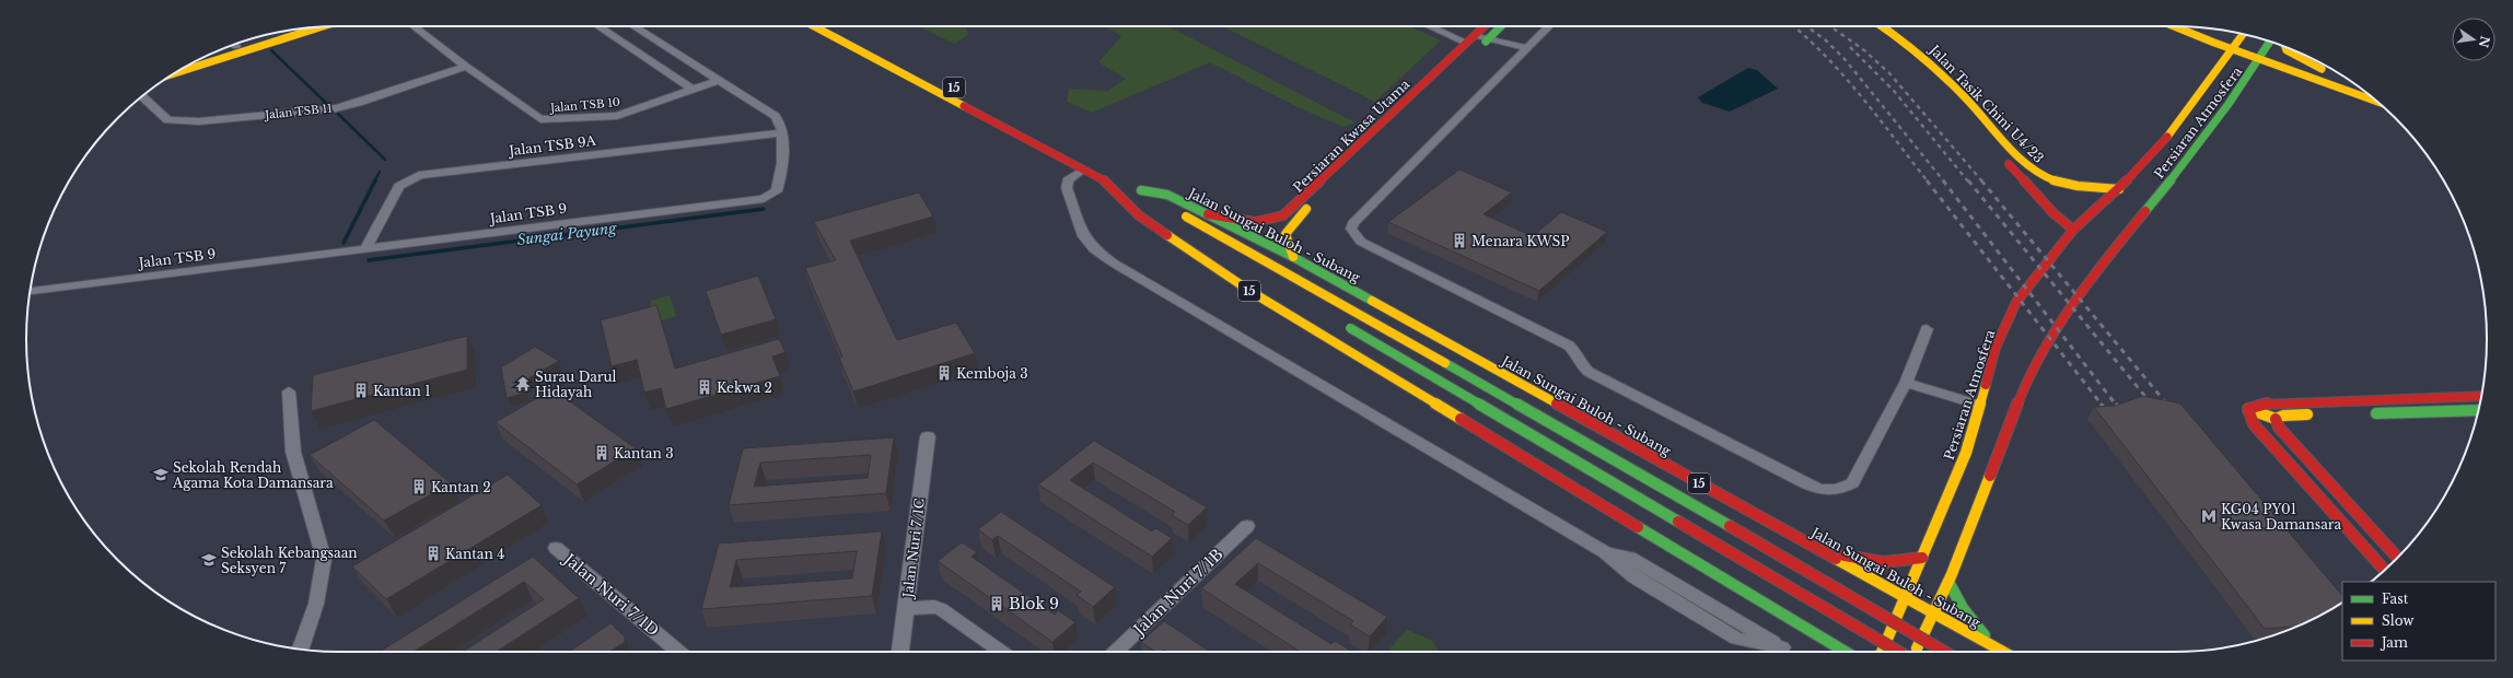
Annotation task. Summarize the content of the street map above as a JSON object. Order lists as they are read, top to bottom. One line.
{"streets":{"main road":["15","Jalan Tasik Chini U4/23","Persiaran Atmosfera","Persiaran Kwasa Utama","Jalan Sungai Buloh - Subang"],"street":["Jalan TSB 10","Jalan TSB 11","Jalan TSB 9A","Jalan TSB 9","Jalan Nuri 7/1C","Jalan Nuri 7/1B","Jalan Nuri 7/1D"]},"crossings":[["Jalan Tasik Chini U4/23","Persiaran Atmosfera"],["Jalan TSB 10","Jalan TSB 11"],["Persiaran Atmosfera","Jalan Sungai Buloh - Subang"],["Persiaran Kwasa Utama","Jalan Sungai Buloh - Subang"],["Jalan TSB 9A","Jalan TSB 9"]],"water":["Sungai Payung"],"places":{"building":["Menara KWSP","Kemboja 3","Kekwa 2","Kantan 1","Kantan 3","Kantan 2","Kantan 4","Blok 9"],"temple":["Surau Darul Hidayah"],"school or university":["Sekolah Rendah Agama Kota Damansara","Sekolah Kebangsaan Seksyen 7"],"metro station":["KG04 PY01 Kwasa Damansara"]},"legend":["Fast","Slow","Jam"],"north":"right"}
